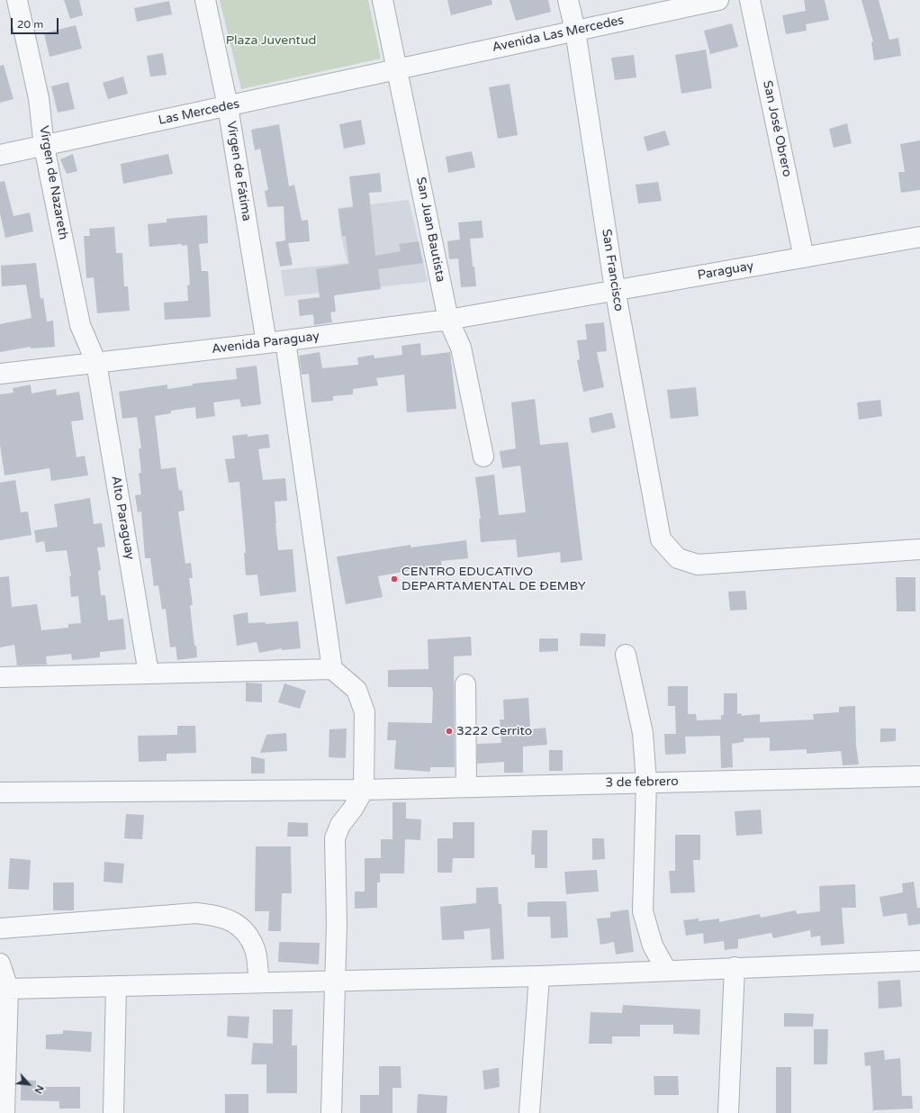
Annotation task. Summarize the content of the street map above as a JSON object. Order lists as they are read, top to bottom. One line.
{"streets":{"street":["Avenida Las Mercedes","Las Mercedes","San José Obrero","Virgen de Fátima","Virgen de Nazareth","San Juan Bautista","San Francisco","Paraguay","Avenida Paraguay","Alto Paraguay","3 de febrero"]},"crossings":[["Avenida Las Mercedes","Las Mercedes"],["Avenida Las Mercedes","San Juan Bautista"],["Avenida Las Mercedes","San Francisco"],["Las Mercedes","Virgen de Fátima"],["Las Mercedes","Virgen de Nazareth"],["Las Mercedes","San Juan Bautista"],["San José Obrero","Paraguay"],["Virgen de Fátima","Avenida Paraguay"],["Virgen de Nazareth","Avenida Paraguay"],["Virgen de Nazareth","Alto Paraguay"],["San Juan Bautista","Avenida Paraguay"],["San Francisco","Paraguay"],["Paraguay","Avenida Paraguay"],["Avenida Paraguay","Alto Paraguay"]],"parks":["Plaza Juventud"],"places":["CENTRO EDUCATIVO DEPARTAMENTAL DE ÐEMBY","3222 Cerrito"],"scale_bar":"20 m","north":"bottom right"}
